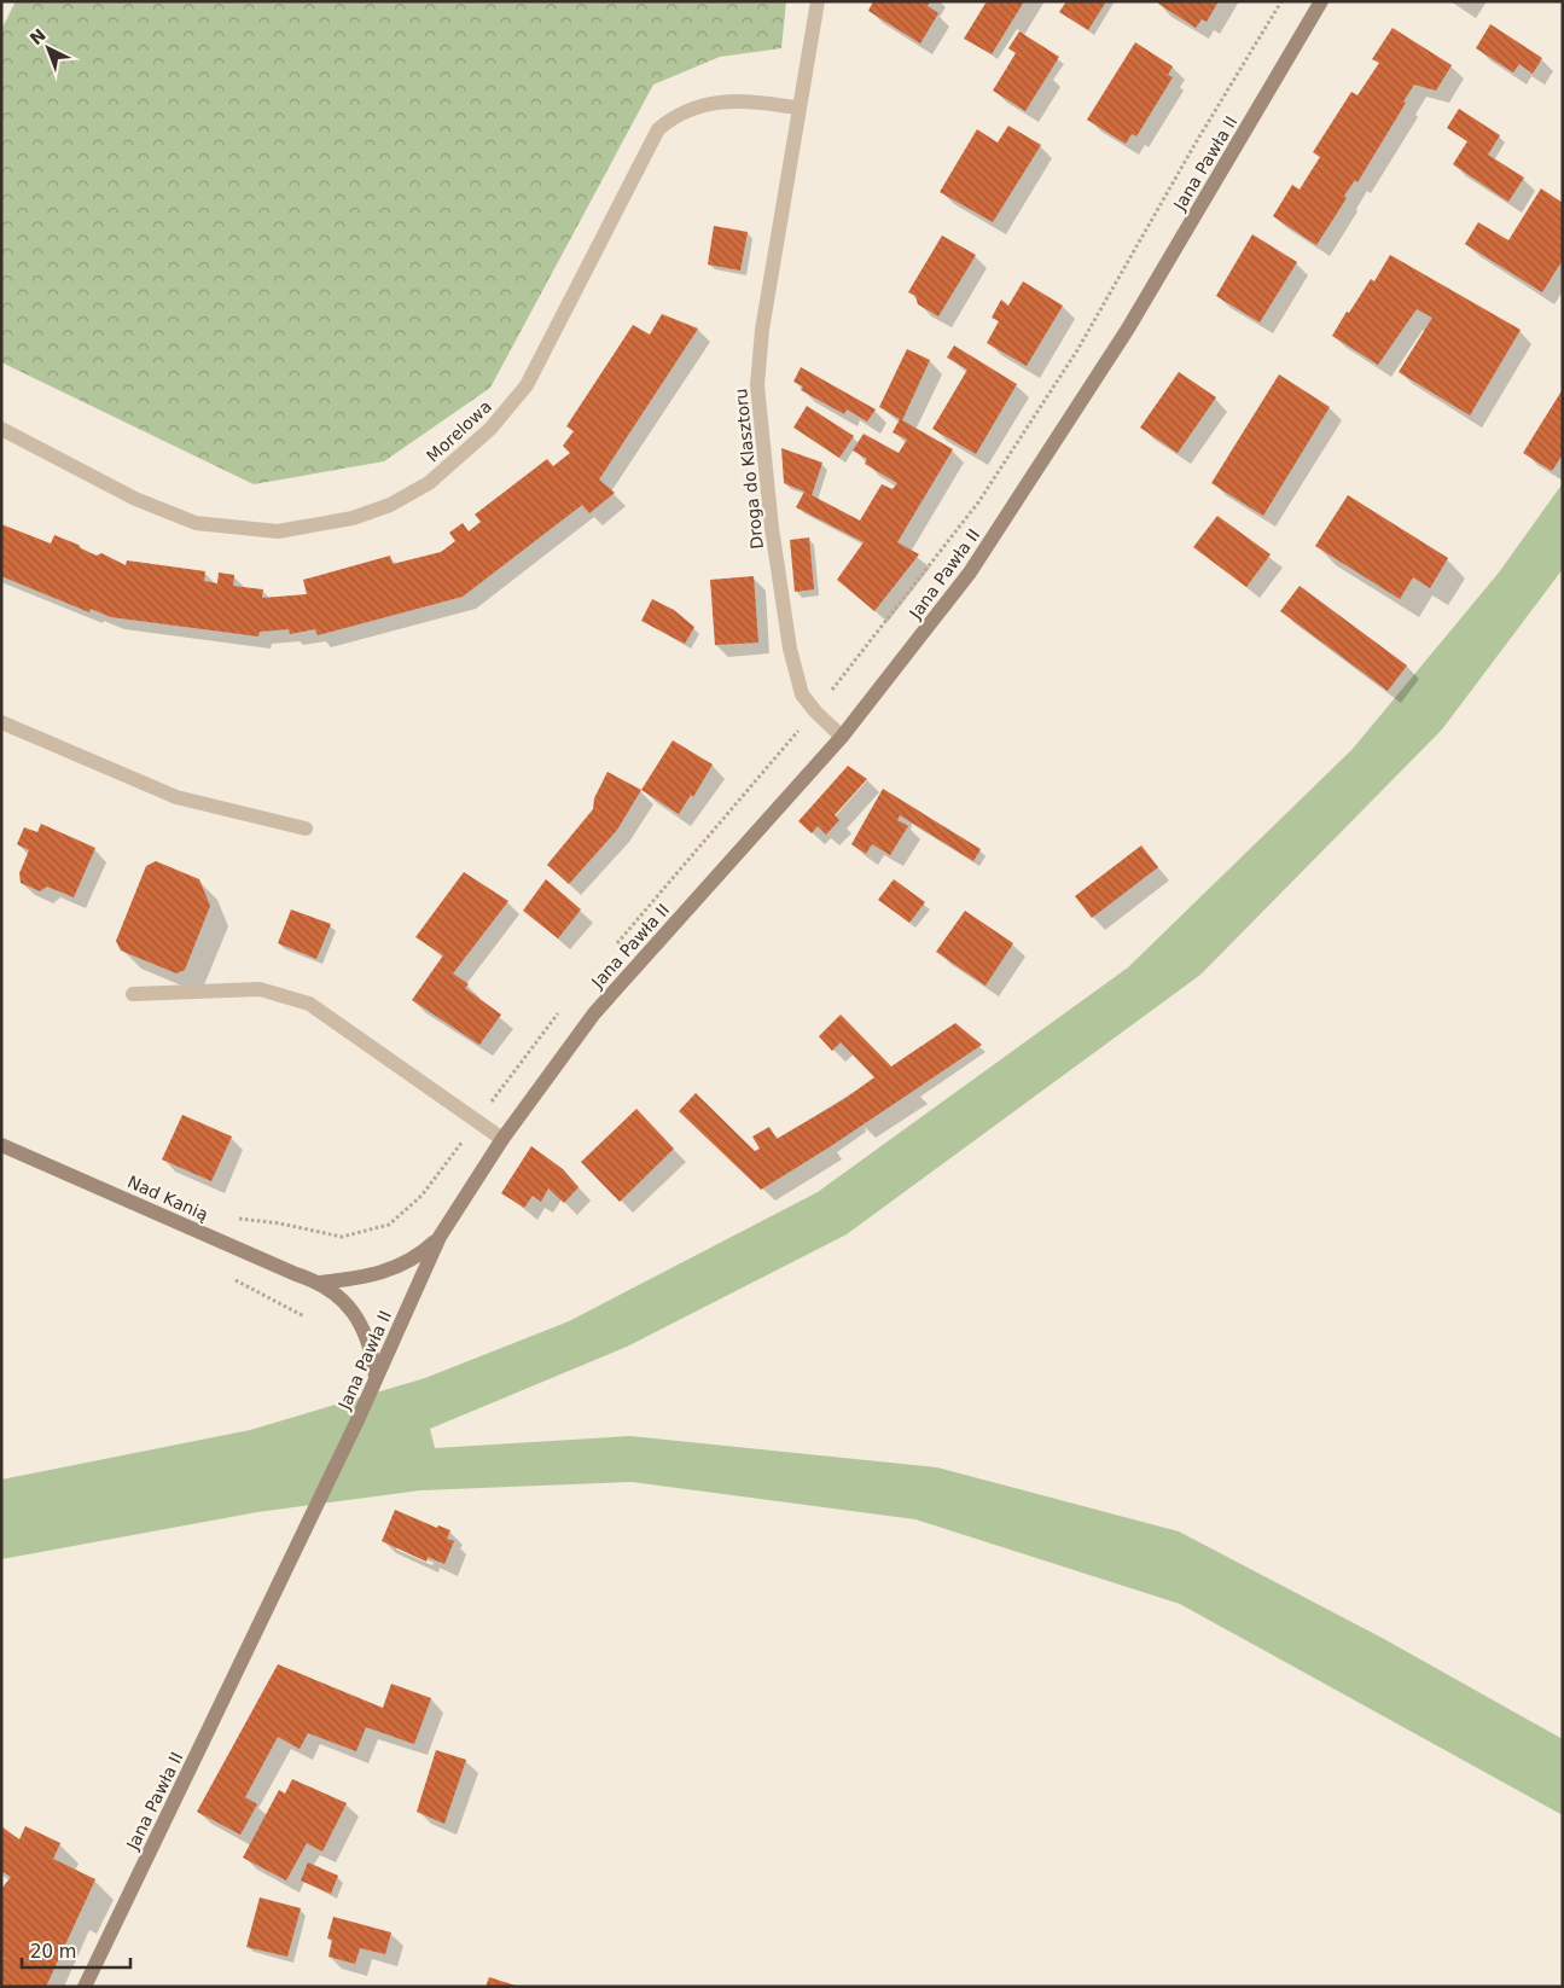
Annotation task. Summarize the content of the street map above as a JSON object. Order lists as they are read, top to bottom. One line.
{"streets":{"street":["Jana Pawła II","Morelowa","Droga do Klasztoru","Nad Kanią"]},"crossings":[["Jana Pawła II","Droga do Klasztoru"],["Jana Pawła II","Nad Kanią"],["Morelowa","Droga do Klasztoru"]],"scale_bar":"20 m","north":"top left"}
